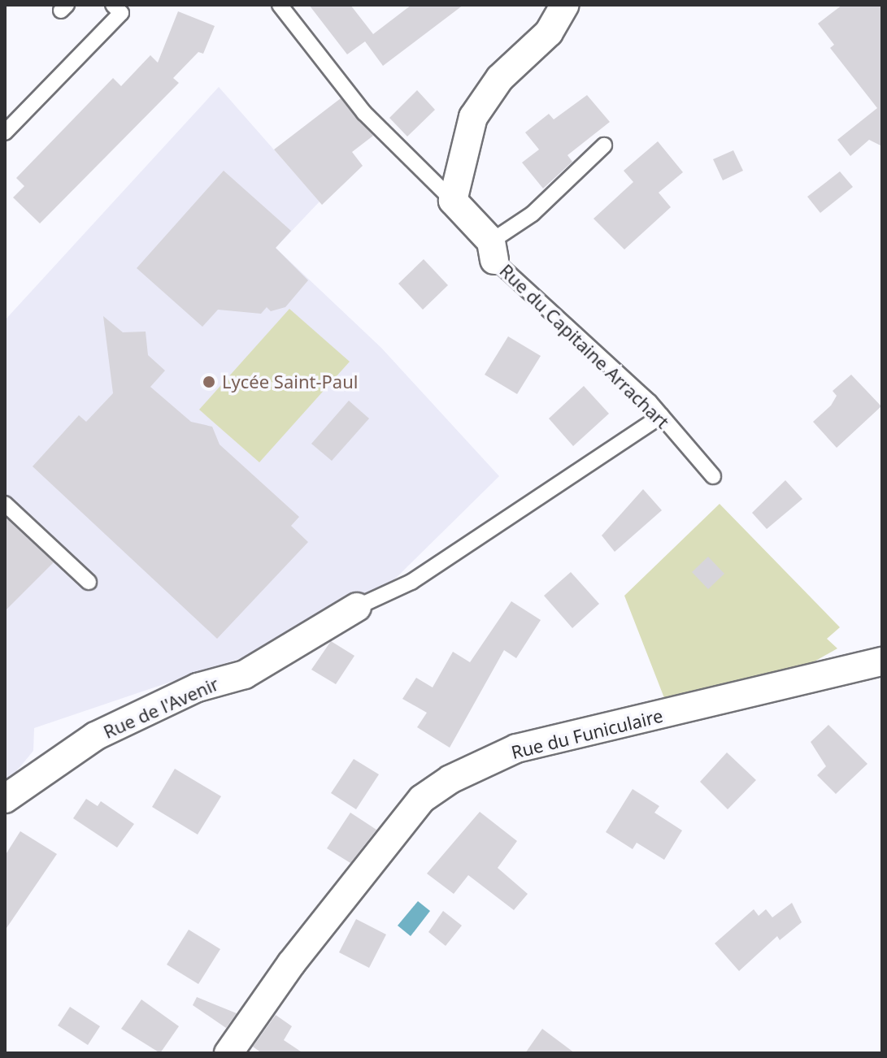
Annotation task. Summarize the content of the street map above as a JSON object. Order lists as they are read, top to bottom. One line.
{"streets":{"street":["Rue du Capitaine Arrachart","Rue de l'Avenir","Rue du Funiculaire"]},"places":["Lycée Saint-Paul"]}
